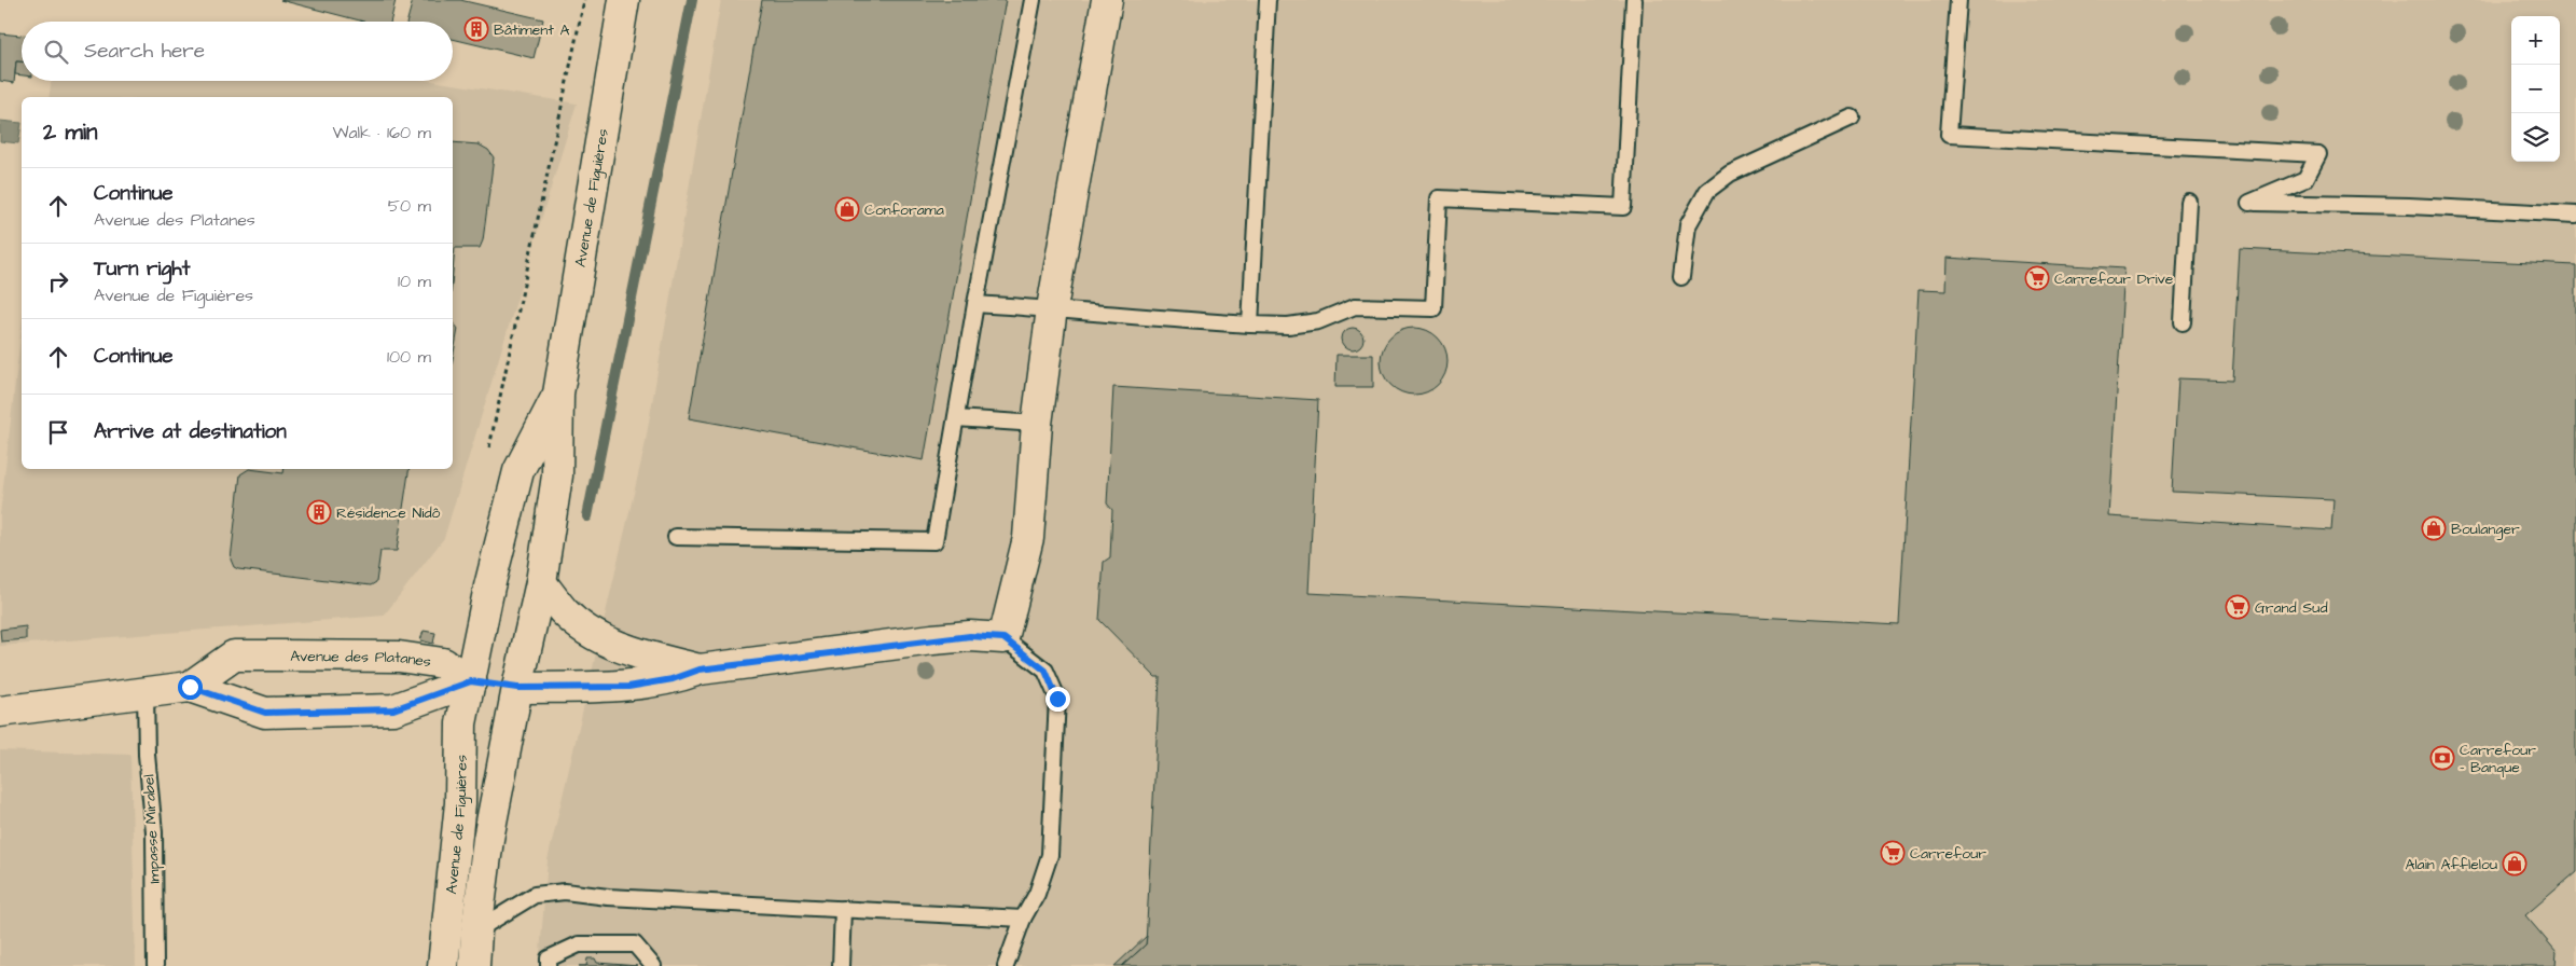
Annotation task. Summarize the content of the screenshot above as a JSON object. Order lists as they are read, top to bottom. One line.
{"streets":{"street":["Avenue de Figuières","Avenue des Platanes"],"lane":["Impasse Mirabel"]},"crossings":[["Avenue de Figuières","Avenue des Platanes"],["Avenue des Platanes","Impasse Mirabel"]],"places":{"building":["Bâtiment A","Résidence Nidô"],"shop":["Conforama","Boulanger","Alain Afflelou"],"supermarket":["Carrefour Drive","Grand Sud","Carrefour"],"bank":["Carrefour - Banque"]},"page":{"map_buttons":["+","−"],"search":"Search here","heading":["2 min","Walk · 160 m"],"list":[["Continue","Avenue des Platanes","50 m"],["Turn right","Avenue de Figuières","10 m"],["Continue","100 m"],"Arrive at destination"]}}
